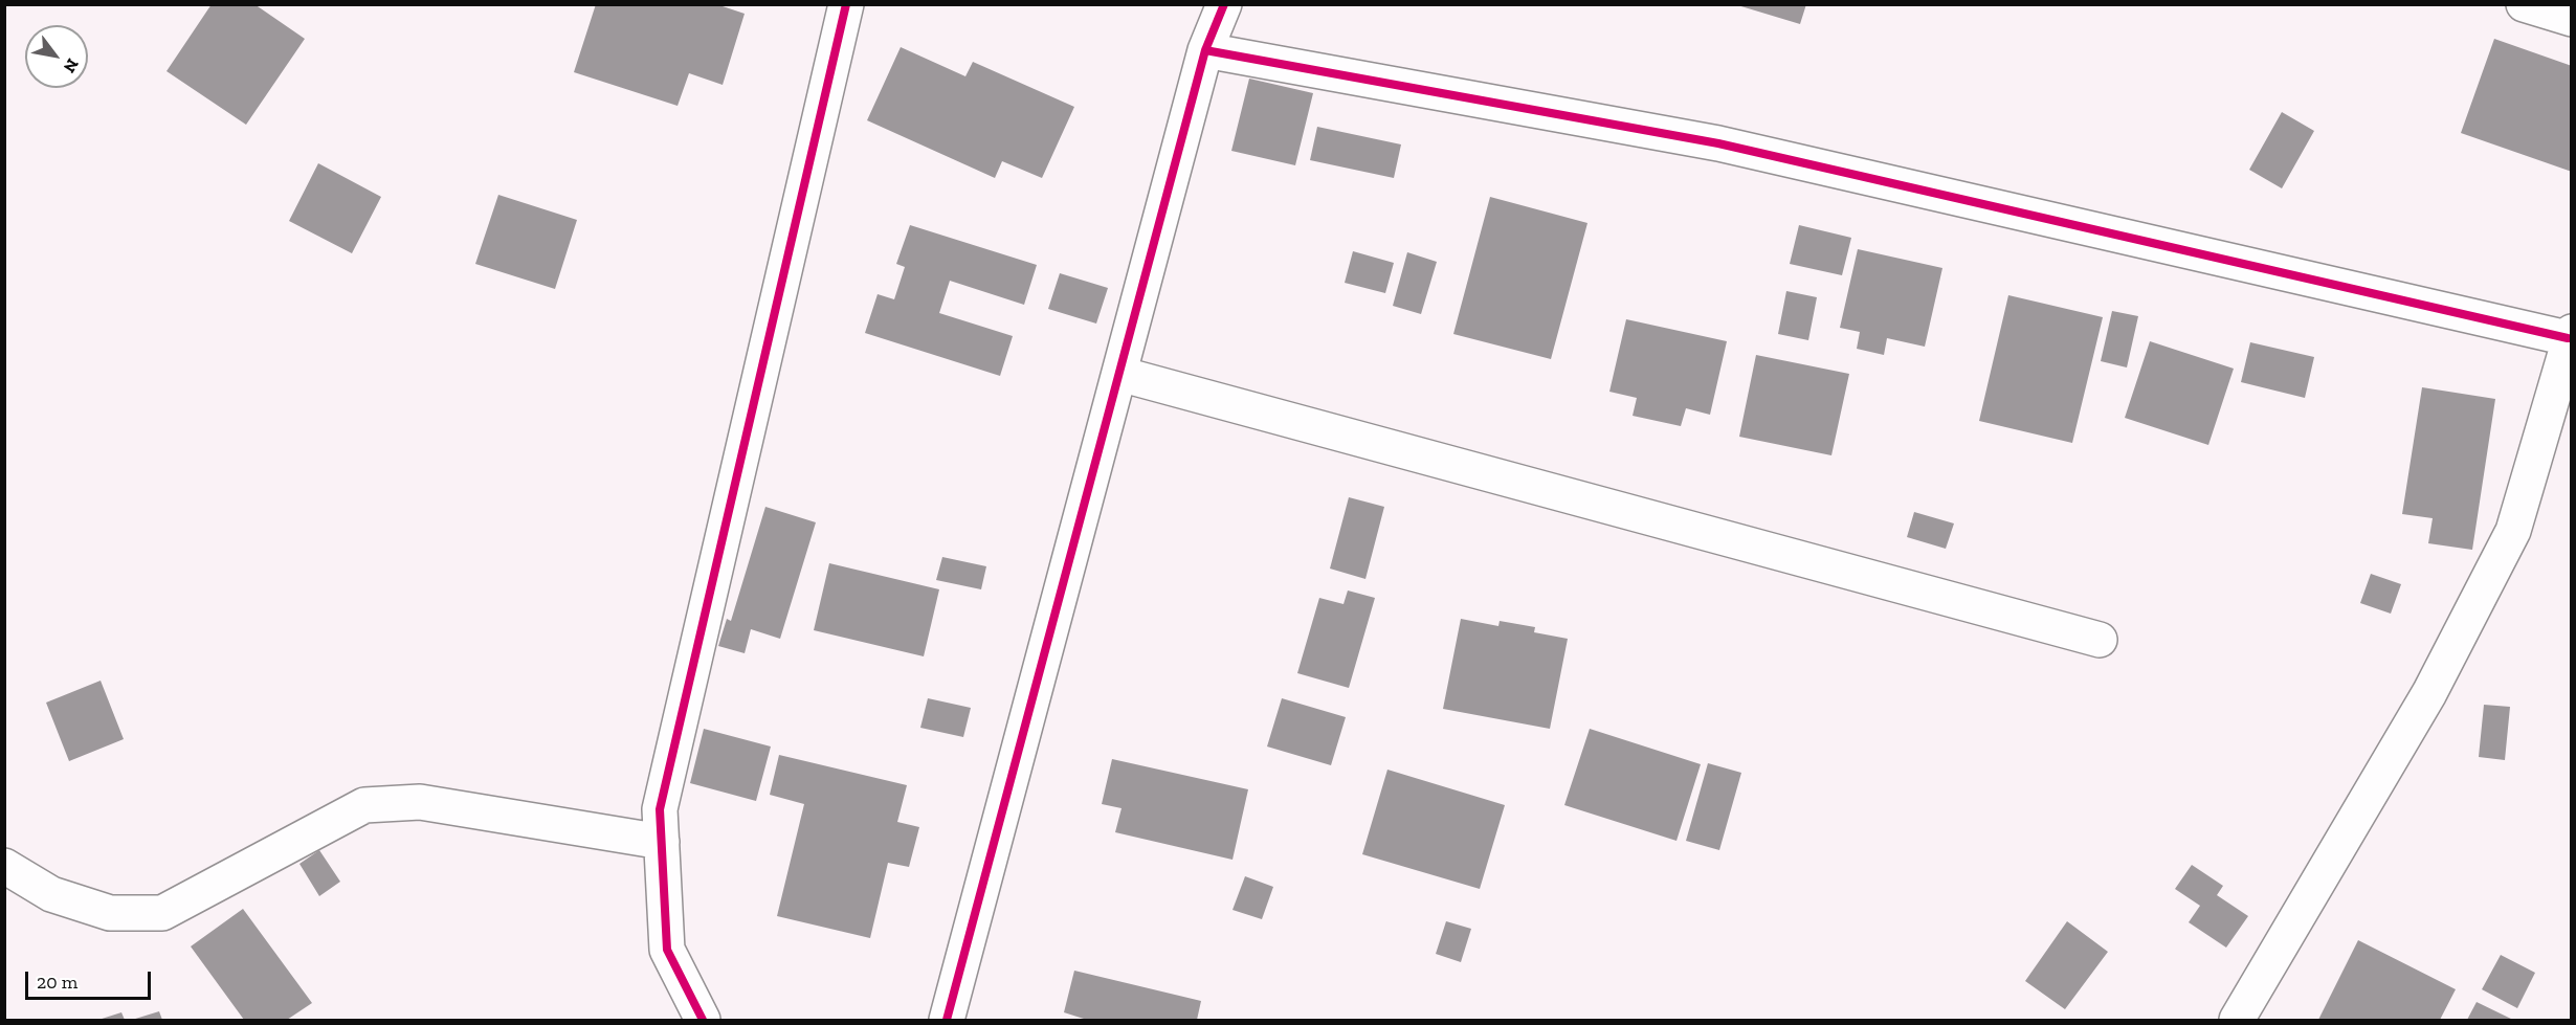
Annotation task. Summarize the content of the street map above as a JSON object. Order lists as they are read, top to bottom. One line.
{"scale_bar":"20 m","north":"bottom right"}
